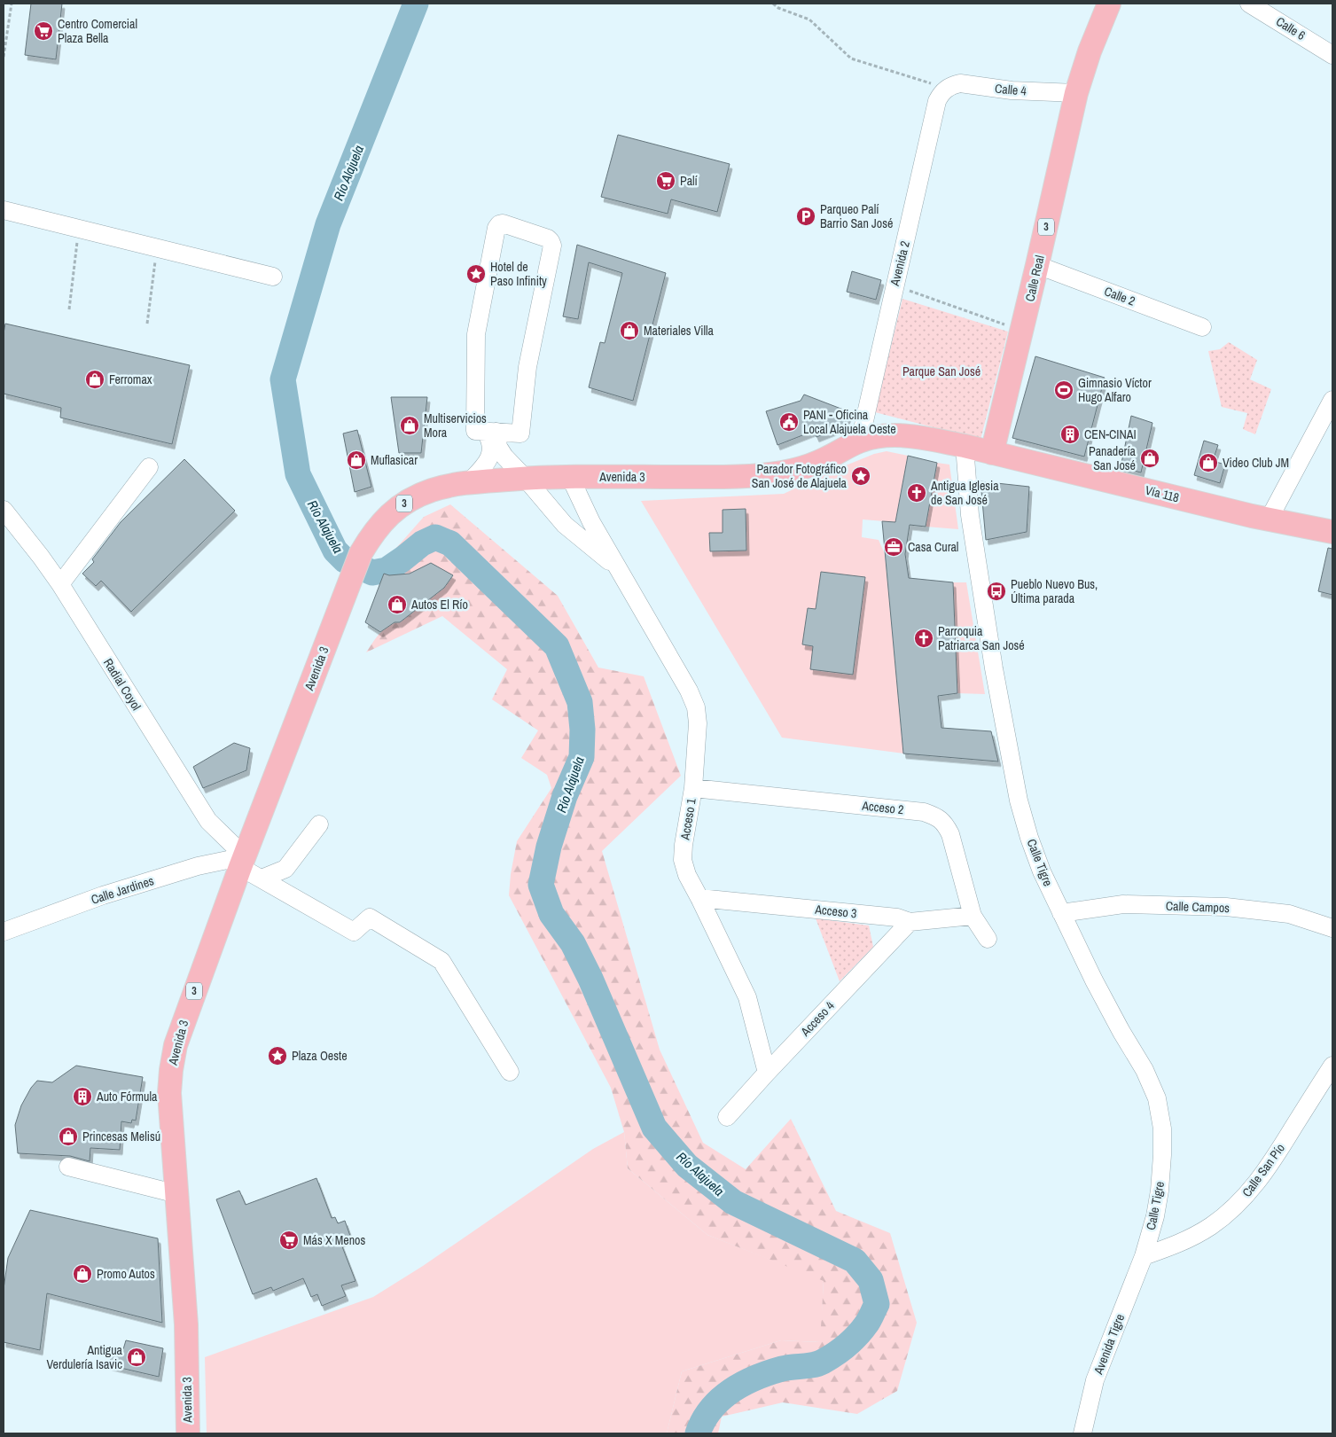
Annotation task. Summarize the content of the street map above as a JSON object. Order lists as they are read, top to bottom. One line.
{"streets":{"main road":["3","Calle Real","Avenida 3","Vía 118"],"street":["Calle 6","Calle 4","Avenida 2","Calle 2","Radial Coyol","Acceso 2","Acceso 1","Calle Tigre","Calle Jardines","Calle Campos","Acceso 3","Acceso 4","Calle San Pío","Avenida Tigre"]},"crossings":[["Calle 4","Avenida 2"],["Calle 4","Calle Real"],["Avenida 2","Avenida 3"],["Calle Real","Calle 2"],["Calle Real","Avenida 3"],["Calle Real","Vía 118"],["Avenida 3","Vía 118"],["Avenida 3","Radial Coyol"],["Avenida 3","Acceso 1"],["Avenida 3","Calle Tigre"],["Avenida 3","Calle Jardines"],["Radial Coyol","Calle Jardines"],["Acceso 2","Acceso 1"],["Acceso 2","Acceso 3"],["Acceso 1","Acceso 3"],["Acceso 1","Acceso 4"],["Calle Tigre","Calle Campos"],["Calle Tigre","Calle San Pío"],["Calle Tigre","Avenida Tigre"],["Acceso 3","Acceso 4"],["Calle San Pío","Avenida Tigre"]],"water":["Río Alajuela"],"parks":["Parque San José"],"places":{"supermarket":["Centro Comercial Plaza Bella","Palí","Más X Menos"],"parking":["Parqueo Palí Barrio San José"],"place":["Hotel de Paso Infinity","Parador Fotográfico San José de Alajuela","Plaza Oeste"],"shop":["Materiales Villa","Ferromax","Multiservicios Mora","Panadería San José","Muflasicar","Video Club JM","Autos El Río","Princesas Melisú","Promo Autos","Antigua Verdulería Isavic"],"sports":["Gimnasio Víctor Hugo Alfaro"],"public building":["PANI - Oficina Local Alajuela Oeste"],"building":["CEN-CINAI","Auto Fórmula"],"church":["Antigua Iglesia de San José","Parroquia Patriarca San José"],"office":["Casa Cural"],"bus stop":["Pueblo Nuevo Bus, Última parada"]}}
